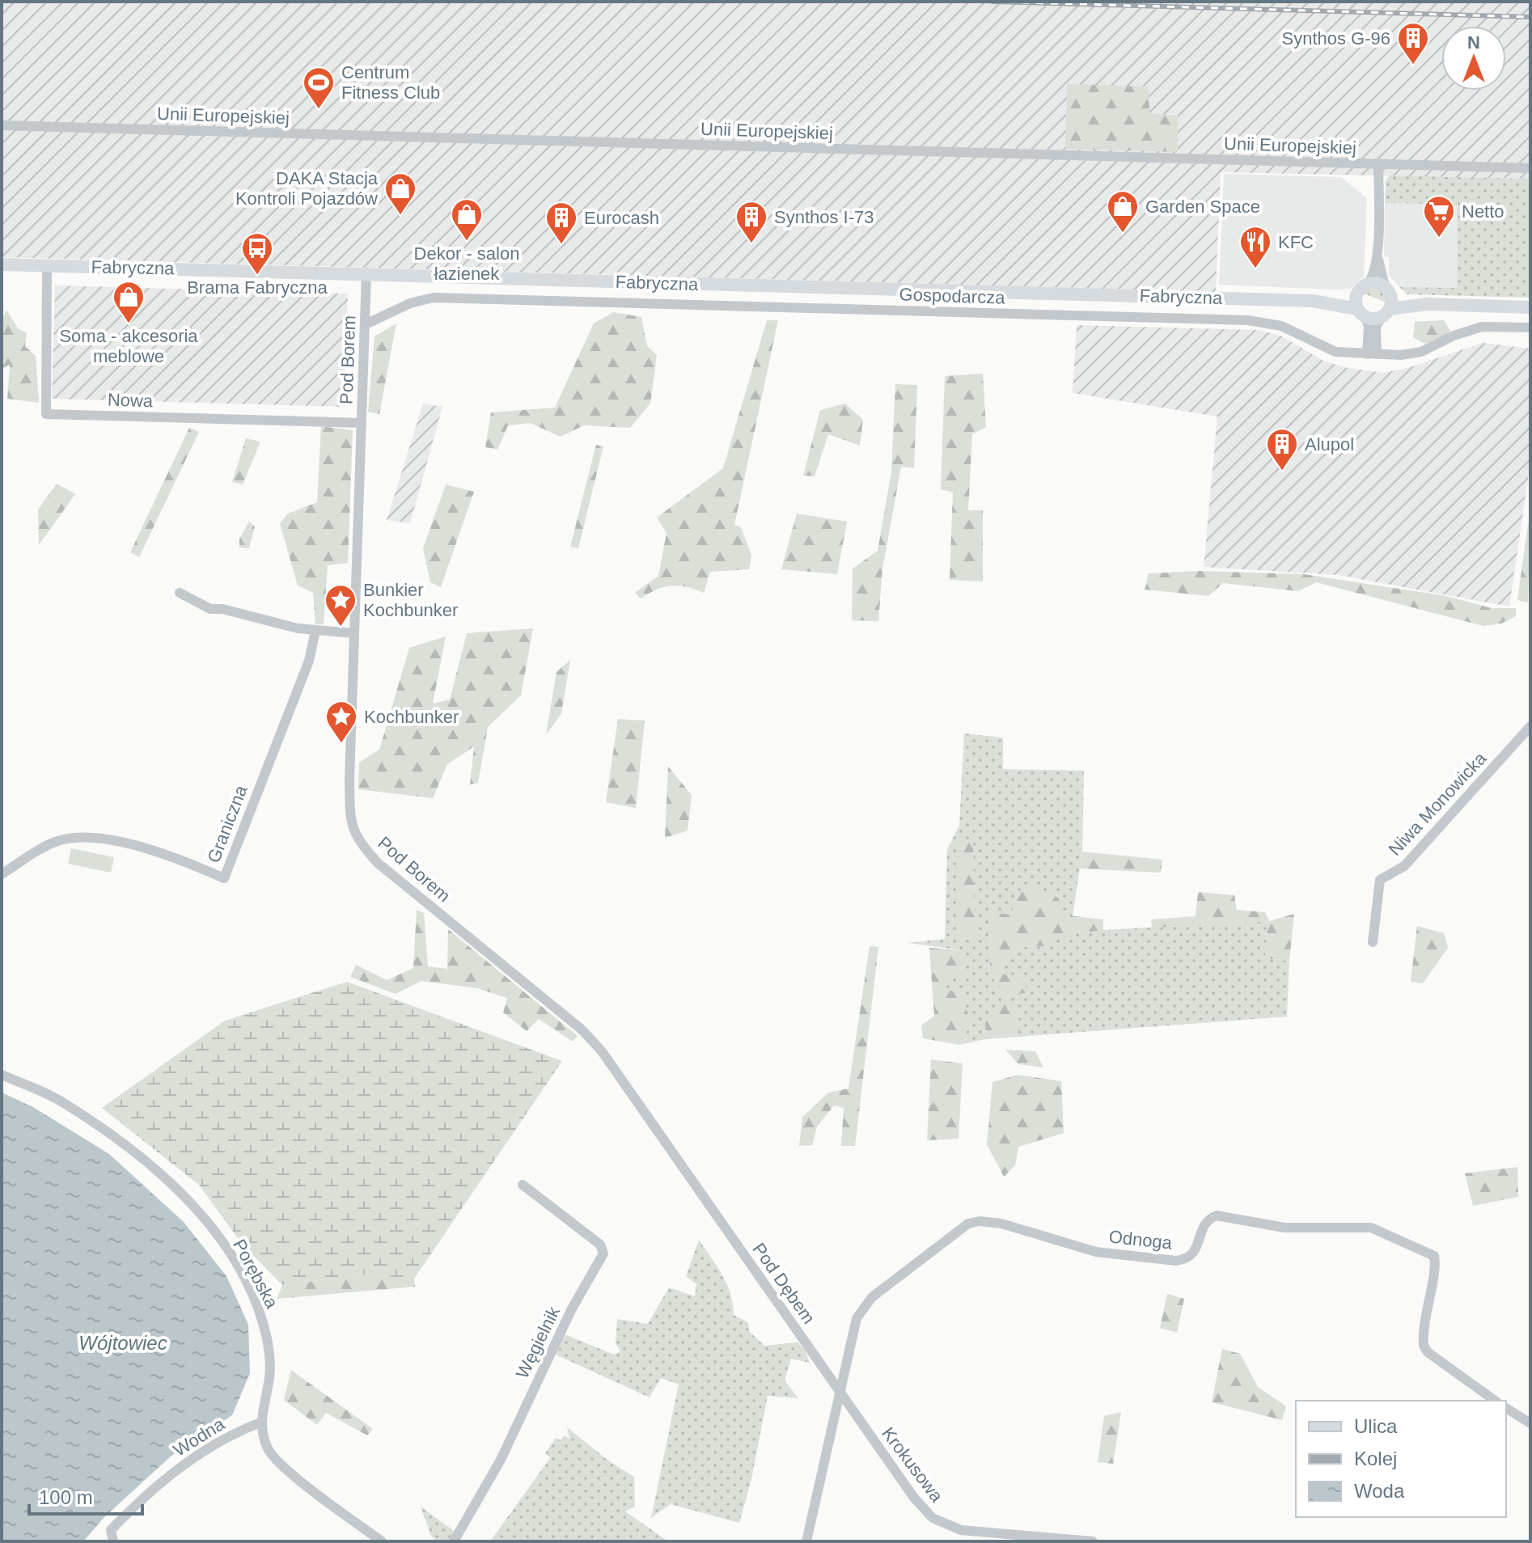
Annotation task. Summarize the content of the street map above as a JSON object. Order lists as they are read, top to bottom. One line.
{"streets":{"main road":["Fabryczna"],"street":["Unii Europejskiej","Gospodarcza","Pod Borem","Nowa","Niwa Monowicka","Graniczna","Odnoga","Porębska","Pod Dębem","Węgielnik","Wodna","Krokusowa"]},"crossings":[["Fabryczna","Pod Borem"],["Fabryczna","Nowa"],["Gospodarcza","Pod Borem"],["Pod Borem","Nowa"],["Pod Borem","Pod Dębem"],["Odnoga","Pod Dębem"],["Odnoga","Krokusowa"],["Porębska","Wodna"],["Pod Dębem","Krokusowa"]],"water":["Wójtowiec"],"places":{"building":["Synthos G-96","Synthos I-73","Eurocash","Alupol"],"sports":["Centrum Fitness Club"],"shop":["DAKA Stacja Kontroli Pojazdów","Garden Space","Dekor - salon łazienek","Soma - akcesoria meblowe"],"supermarket":["Netto"],"restaurant":["KFC"],"bus stop":["Brama Fabryczna"],"place":["Bunkier Kochbunker","Kochbunker"]},"legend":["Ulica","Kolej","Woda"],"scale_bar":"100 m","north":"top"}
